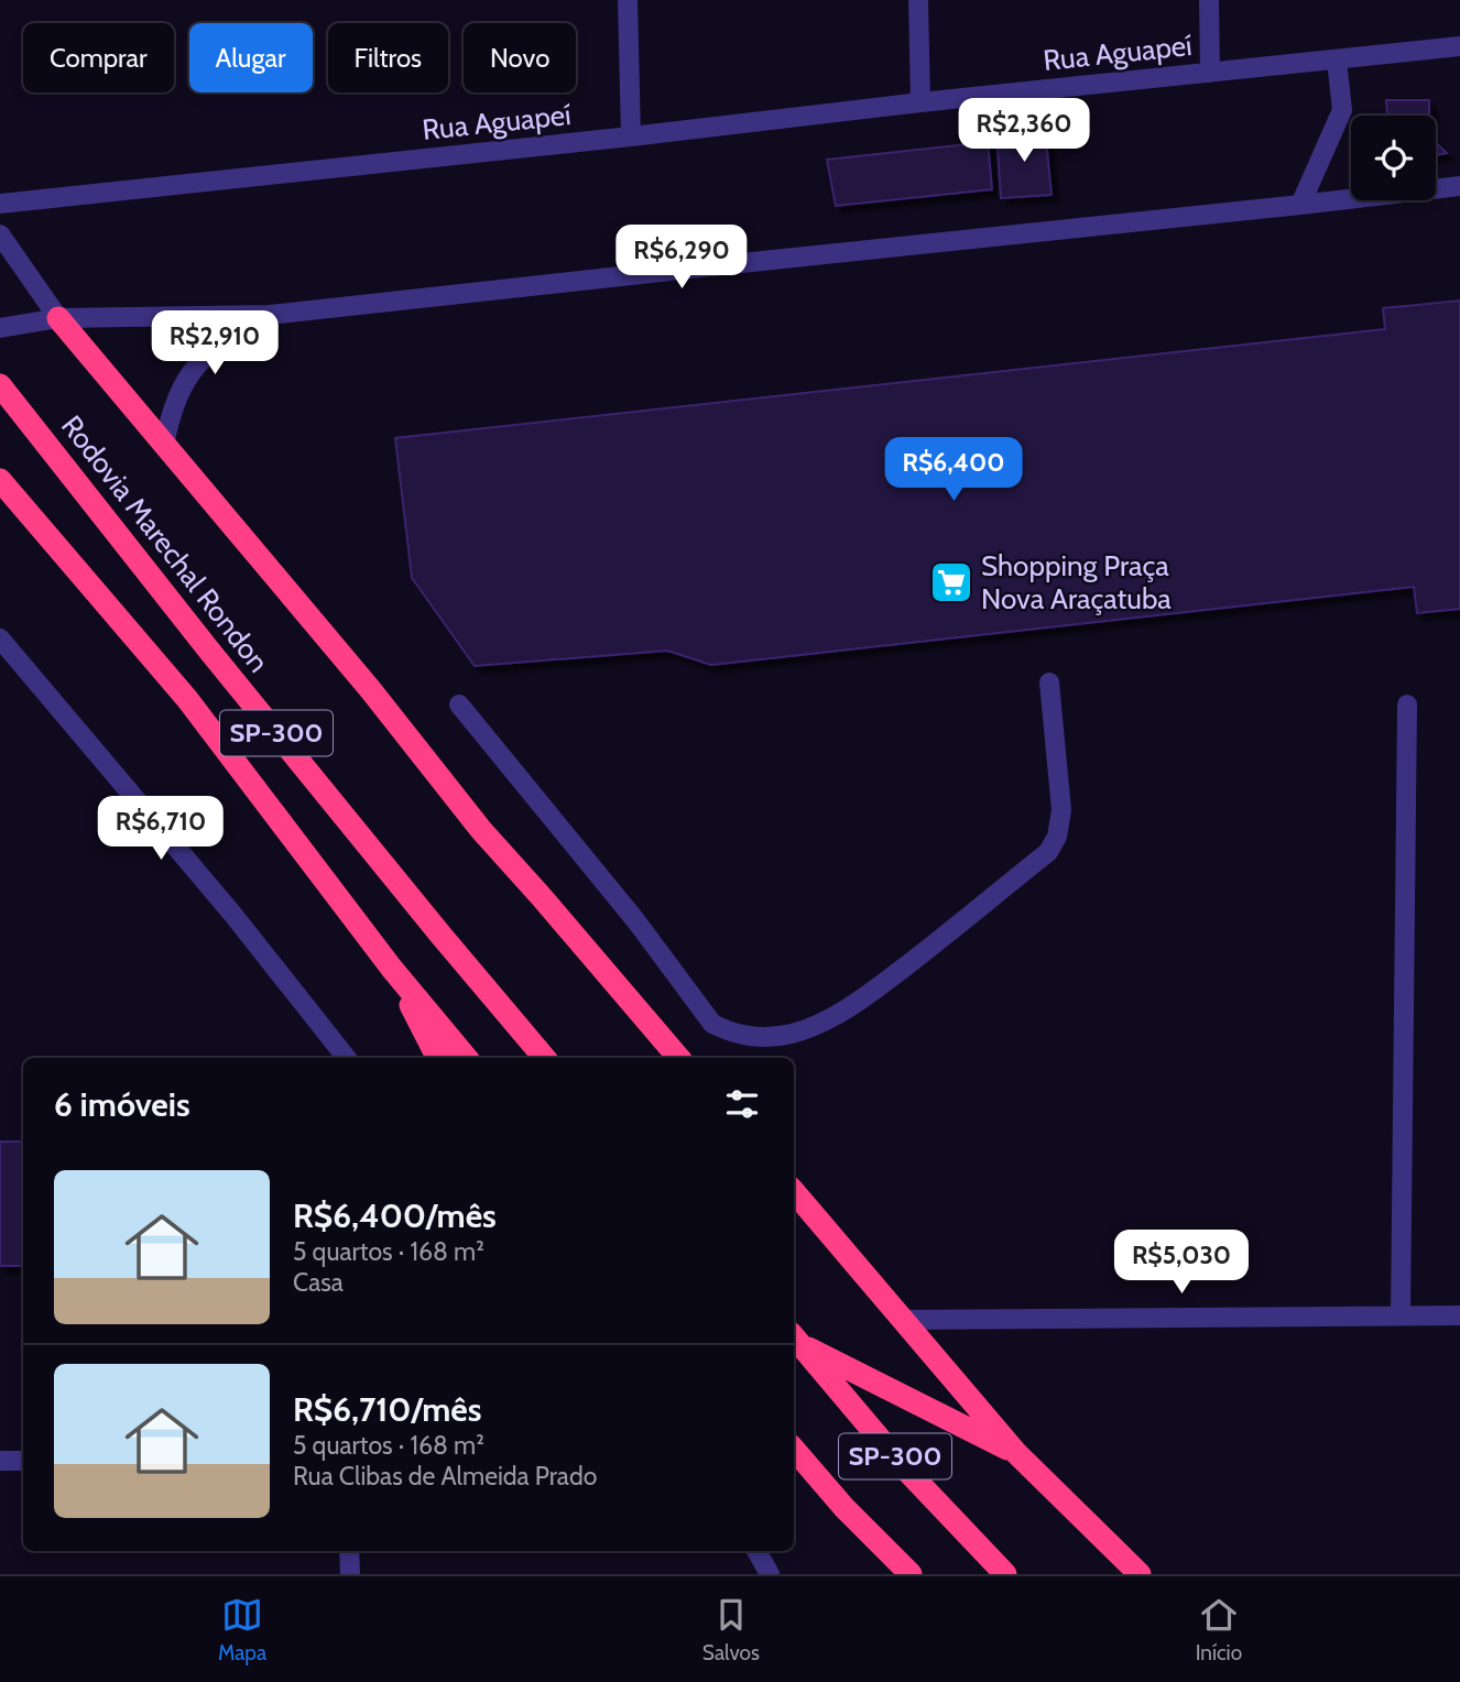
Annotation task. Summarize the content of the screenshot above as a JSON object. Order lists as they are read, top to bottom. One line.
{"streets":{"highway":["Rodovia Marechal Rondon","SP-300"],"street":["Rua Aguapeí"]},"places":{"supermarket":["Shopping Praça Nova Araçatuba"]},"page":{"chip":["Comprar","Alugar","Filtros","Novo"],"price":["R$2,360","R$6,290","R$2,910","R$6,400","R$6,710","R$5,030"],"heading":"6 imóveis","list":[{"name":"R$6,400/mês","note":"5 quartos · 168 m² · Casa"},{"name":"R$6,710/mês","note":"5 quartos · 168 m² · Rua Clibas de Almeida Prado"}],"tabs":["Mapa","Salvos","Início"]}}
